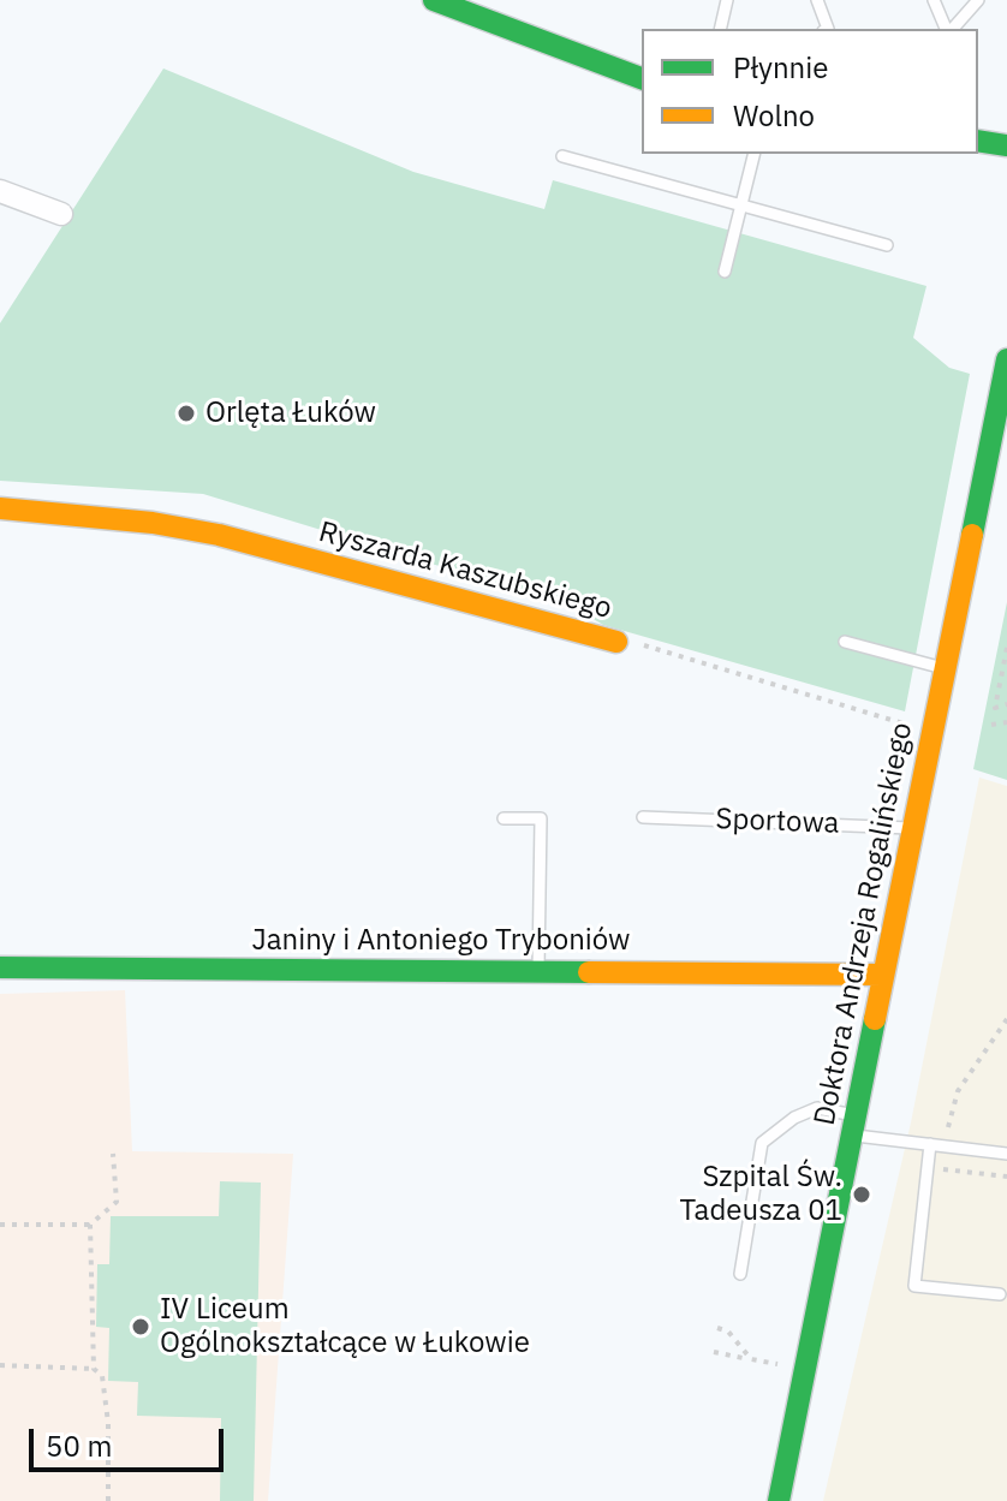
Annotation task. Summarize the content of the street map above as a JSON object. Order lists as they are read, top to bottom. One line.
{"streets":{"street":["Ryszarda Kaszubskiego","Doktora Andrzeja Rogalińskiego","Janiny i Antoniego Tryboniów"],"lane":["Sportowa"]},"crossings":[["Sportowa","Doktora Andrzeja Rogalińskiego"],["Doktora Andrzeja Rogalińskiego","Janiny i Antoniego Tryboniów"]],"places":["Orlęta Łuków","Szpital Św. Tadeusza 01","IV Liceum Ogólnokształcące w Łukowie"],"legend":["Płynnie","Wolno"],"scale_bar":"50 m"}
